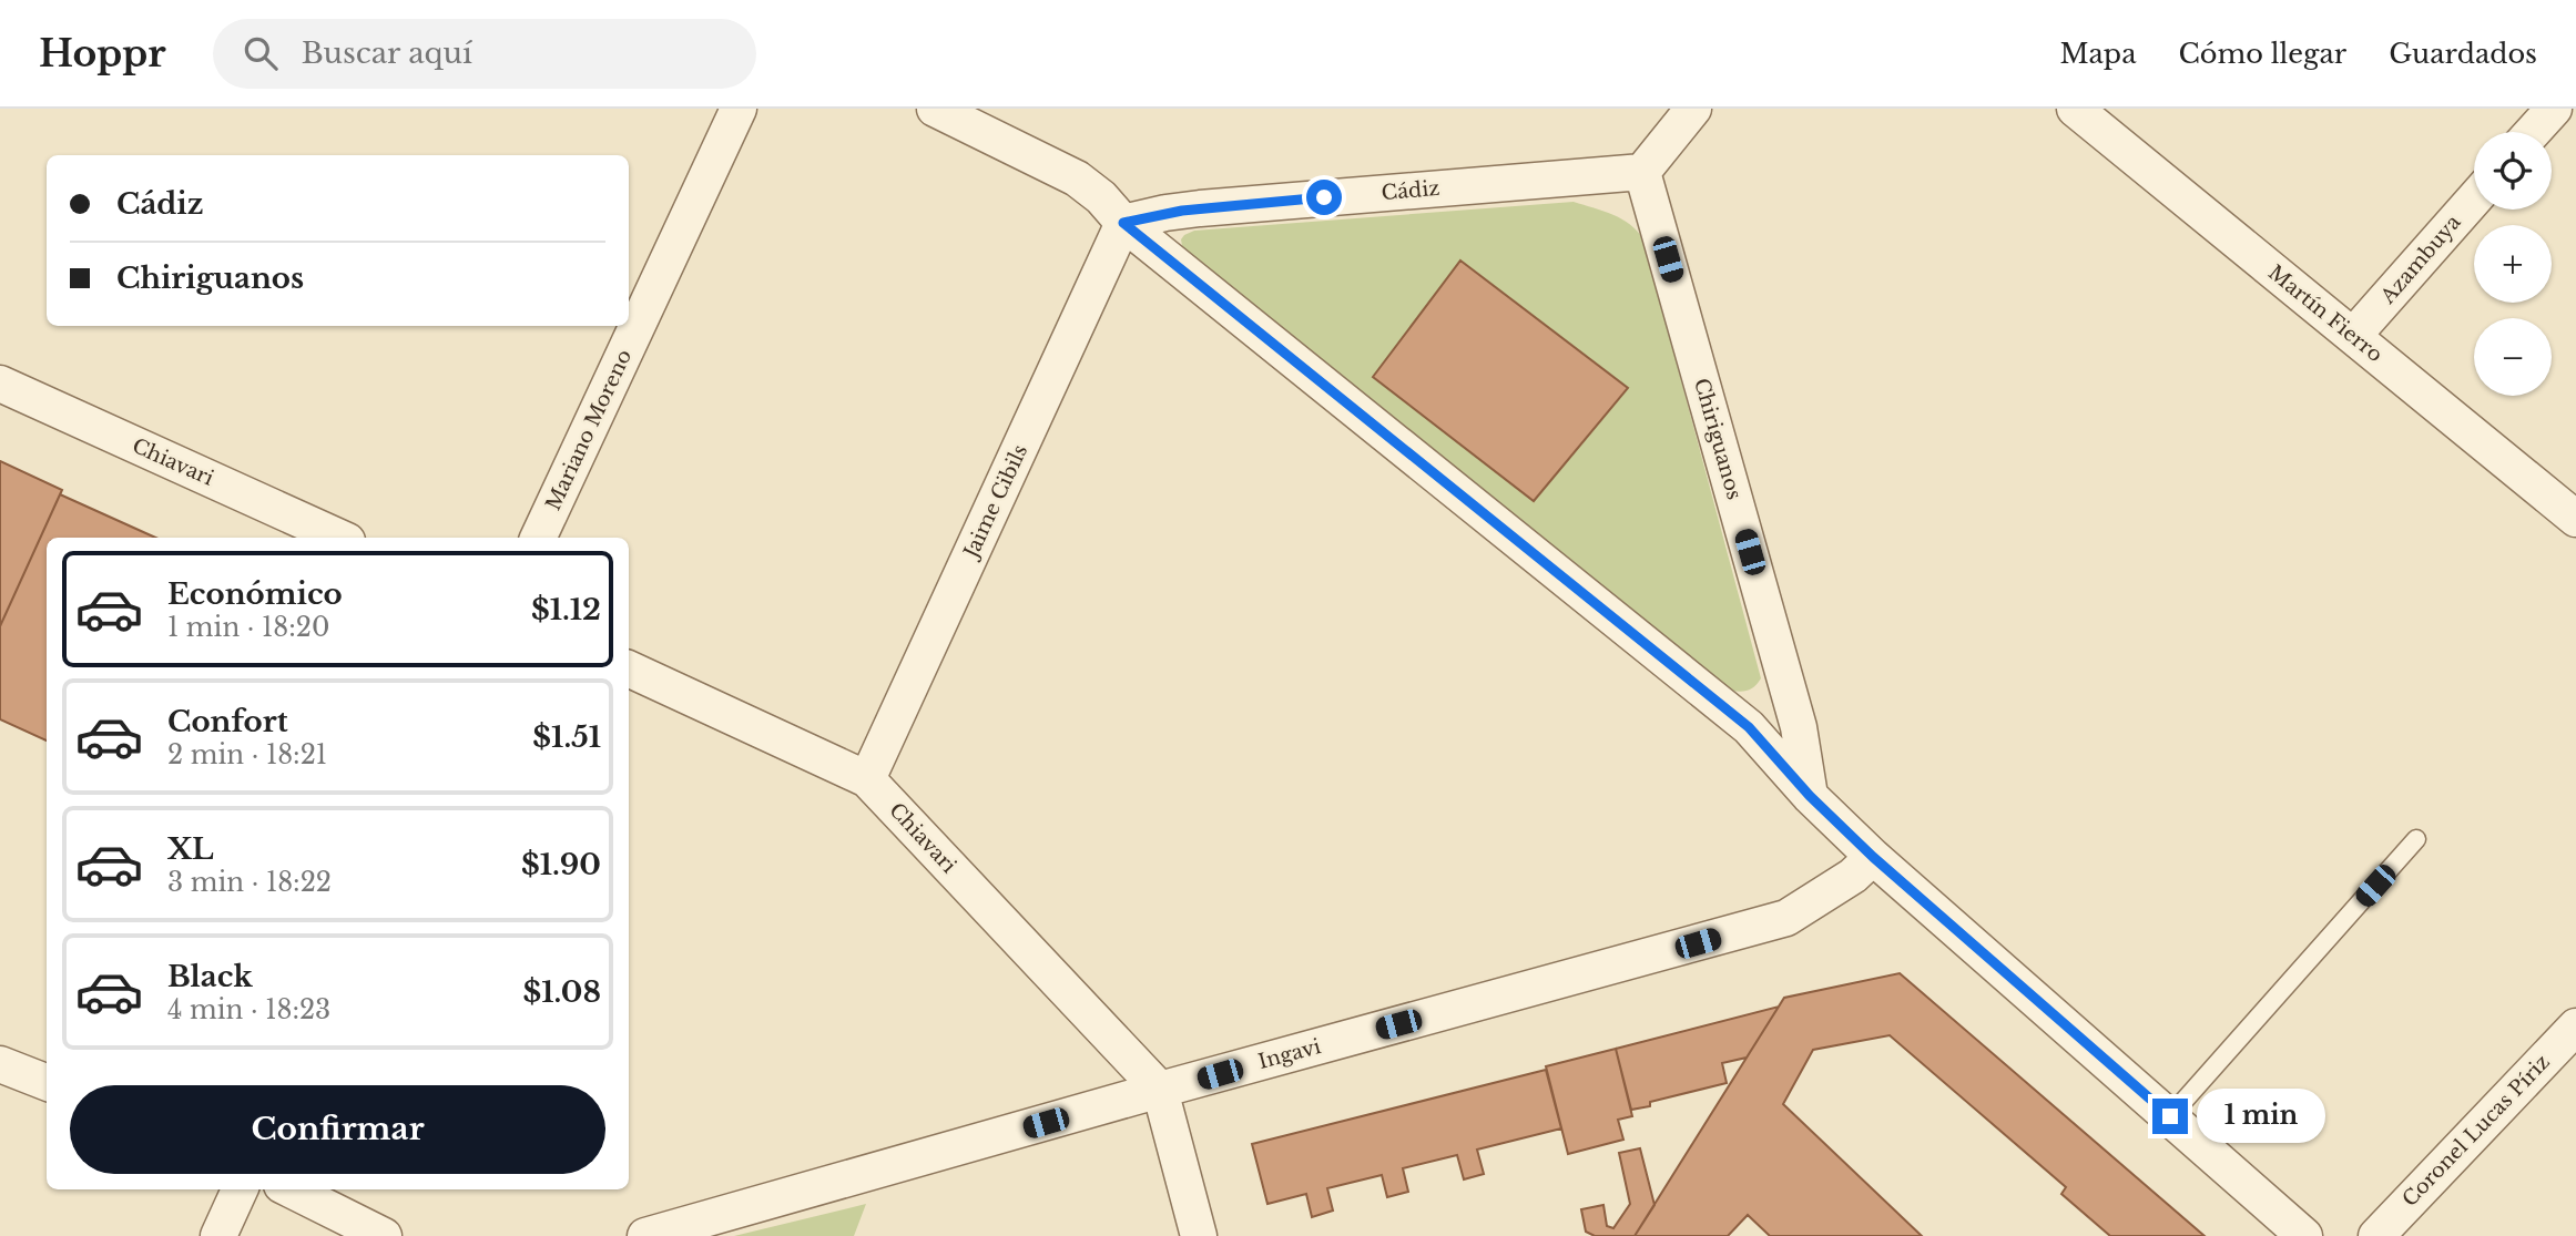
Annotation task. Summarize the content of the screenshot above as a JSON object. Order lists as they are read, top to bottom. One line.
{"streets":{"street":["Cádiz","Azambuya","Martín Fierro","Mariano Moreno","Chiriguanos","Chiavari","Jaime Cibils","Ingavi","Coronel Lucas Píriz"]},"crossings":[["Cádiz","Chiriguanos"],["Cádiz","Jaime Cibils"],["Azambuya","Martín Fierro"],["Chiavari","Jaime Cibils"],["Chiavari","Ingavi"]],"page":{"header":"Hoppr","search":"Buscar aquí","nav":["Mapa","Cómo llegar","Guardados"],"map_buttons":["+","−"],"banner":["Cádiz","Chiriguanos"],"list":[{"name":"Económico","note":"1 min · 18:20","value":"$1.12"},{"name":"Confort","note":"2 min · 18:21","value":"$1.51"},{"name":"XL","note":"3 min · 18:22","value":"$1.90"},{"name":"Black","note":"4 min · 18:23","value":"$1.08"}],"buttons":"Confirmar","bubble":"1 min"}}
